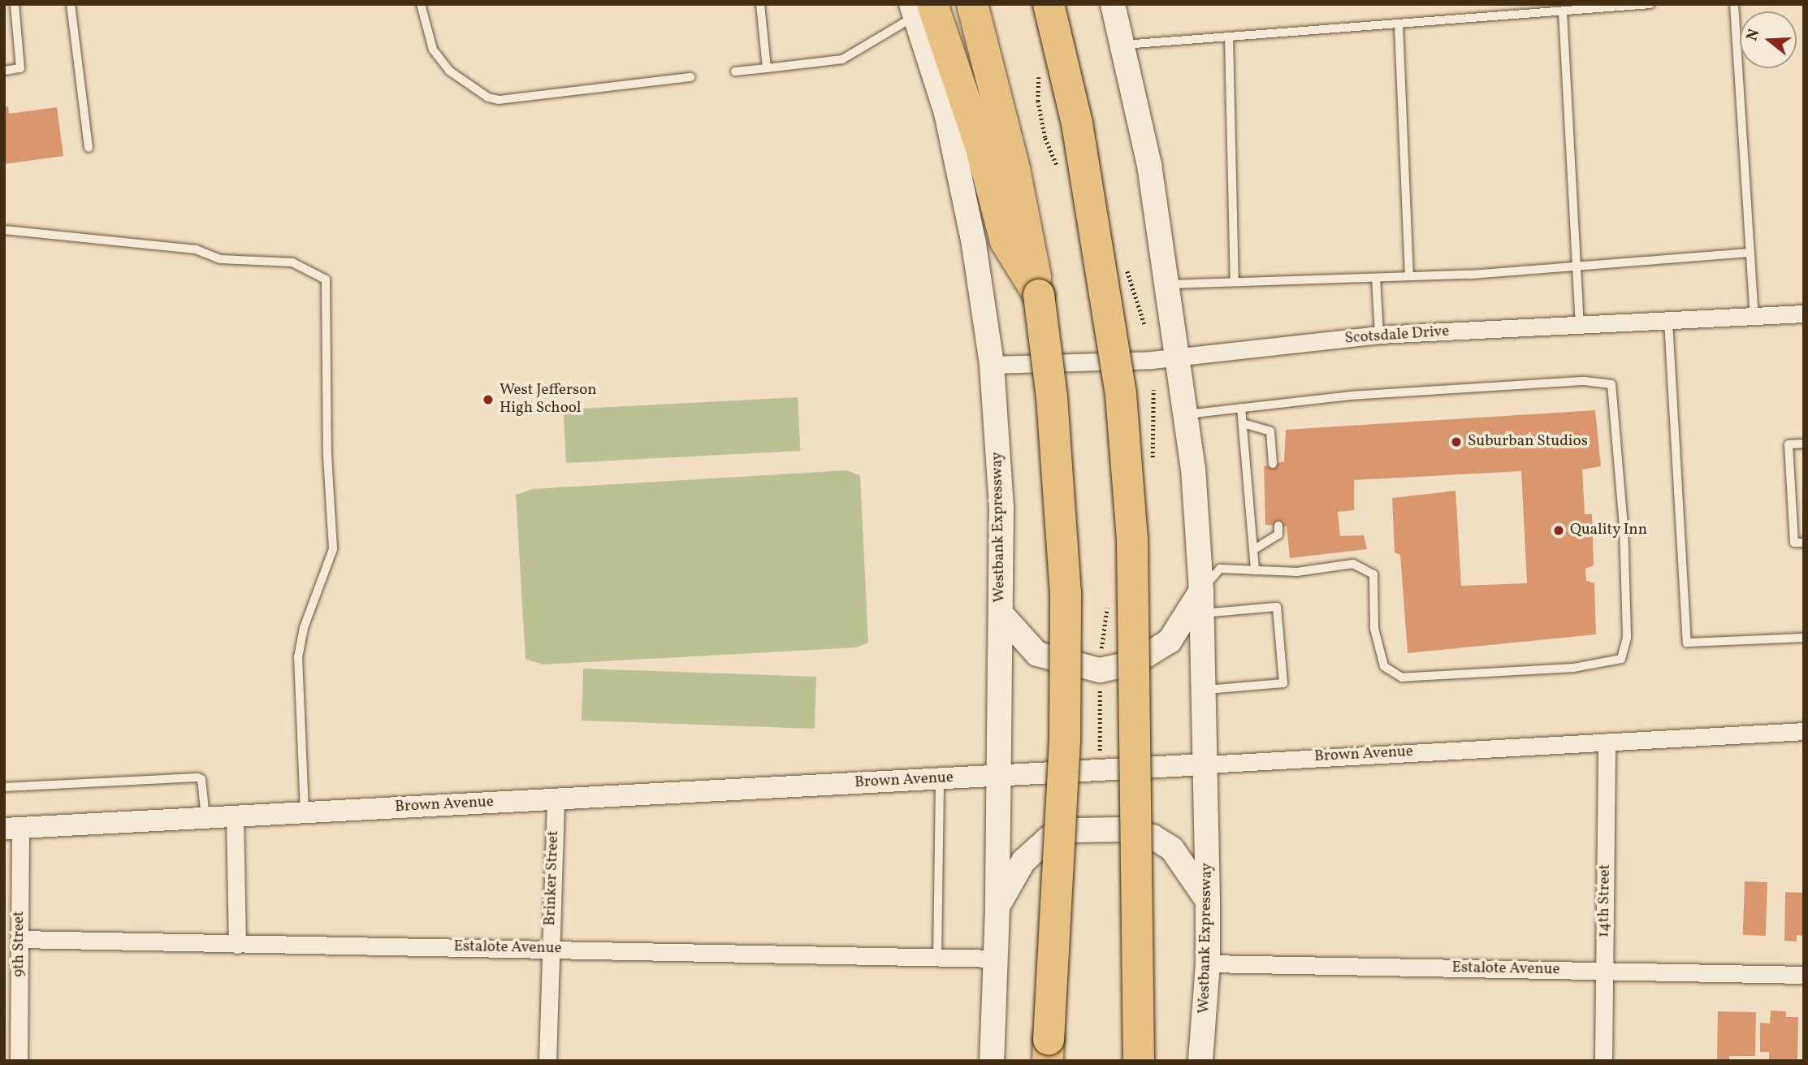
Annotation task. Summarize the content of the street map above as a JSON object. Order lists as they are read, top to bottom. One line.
{"streets":{"main road":["Westbank Expressway"],"street":["Scotsdale Drive","Brown Avenue","Brinker Street","14th Street","9th Street","Estalote Avenue"]},"crossings":[["Scotsdale Drive","Westbank Expressway"],["Westbank Expressway","Brown Avenue"],["Westbank Expressway","Estalote Avenue"],["Brown Avenue","Brinker Street"],["Brown Avenue","14th Street"],["Brown Avenue","9th Street"],["Brinker Street","Estalote Avenue"],["14th Street","Estalote Avenue"],["9th Street","Estalote Avenue"]],"places":["West Jefferson High School","Suburban Studios","Quality Inn"],"north":"left"}
